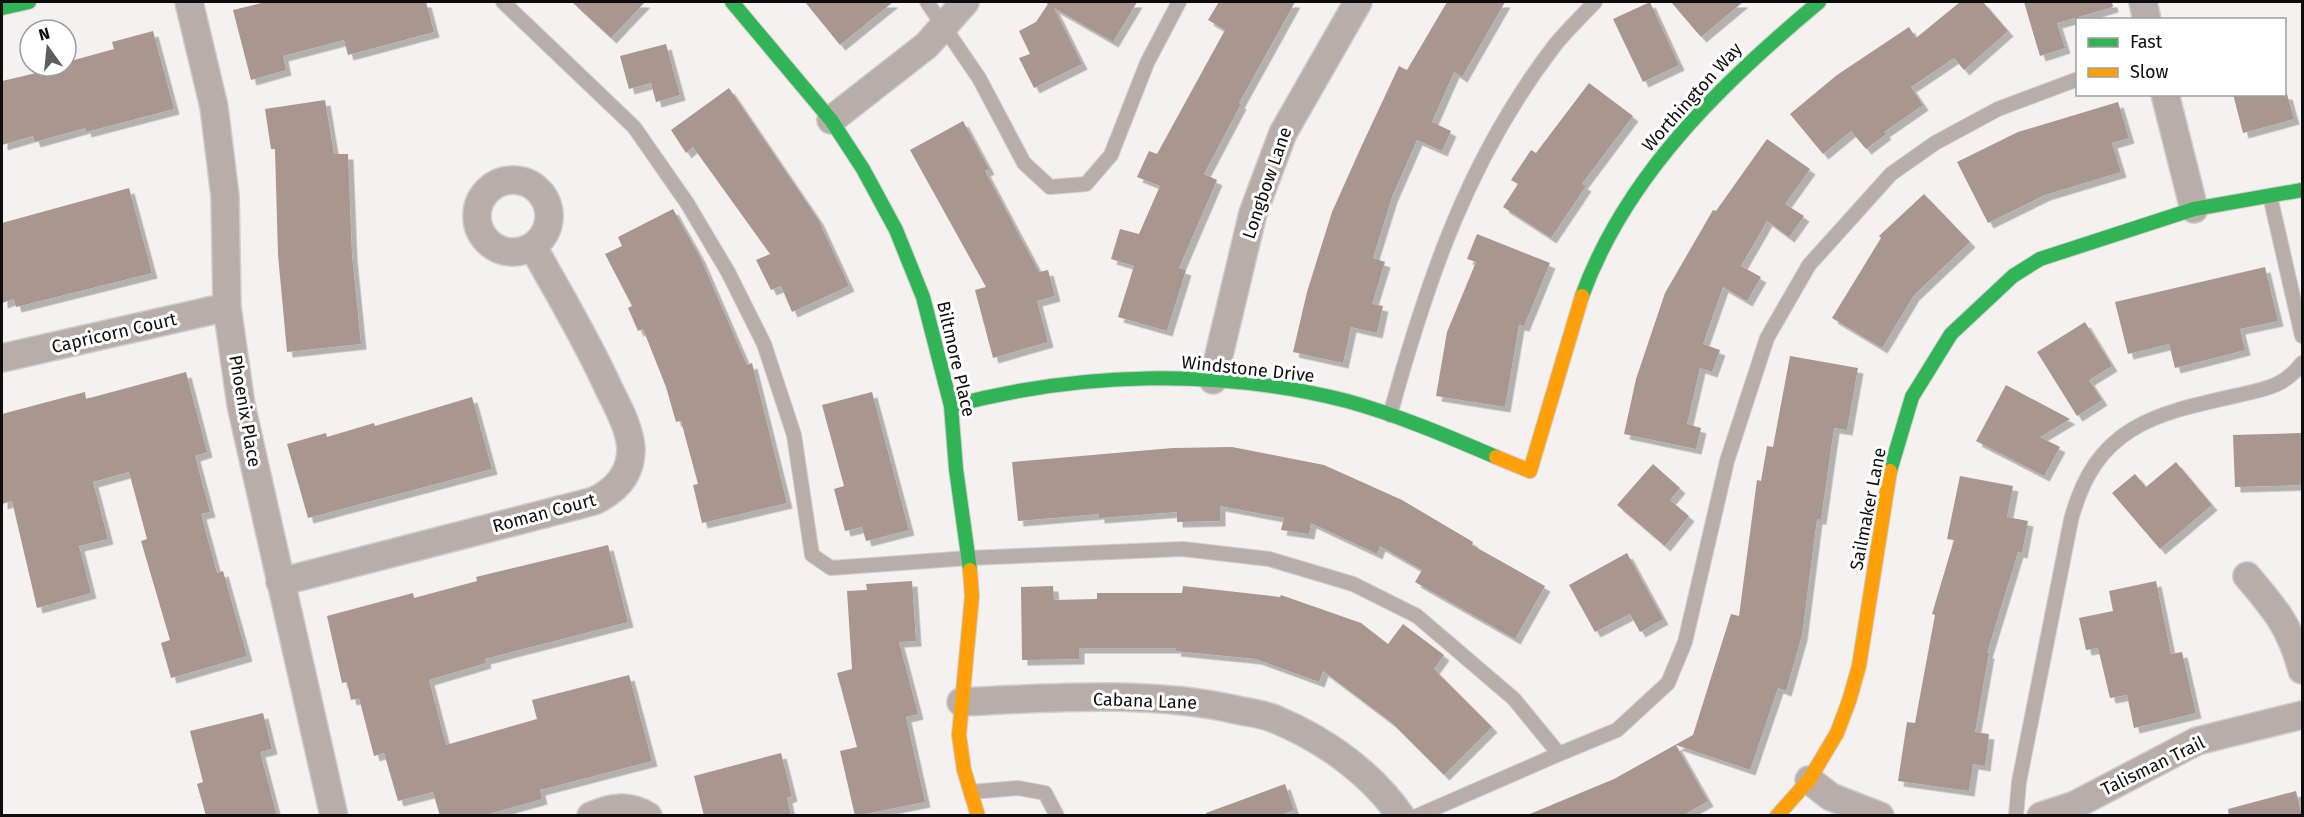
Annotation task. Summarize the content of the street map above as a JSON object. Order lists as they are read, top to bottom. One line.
{"streets":{"street":["Worthington Way","Longbow Lane","Capricorn Court","Biltmore Place","Windstone Drive","Phoenix Place","Sailmaker Lane","Roman Court","Cabana Lane","Talisman Trail"]},"crossings":[["Worthington Way","Windstone Drive"],["Longbow Lane","Windstone Drive"],["Capricorn Court","Phoenix Place"],["Biltmore Place","Windstone Drive"],["Biltmore Place","Cabana Lane"],["Phoenix Place","Roman Court"]],"legend":["Fast","Slow"],"north":"top"}
